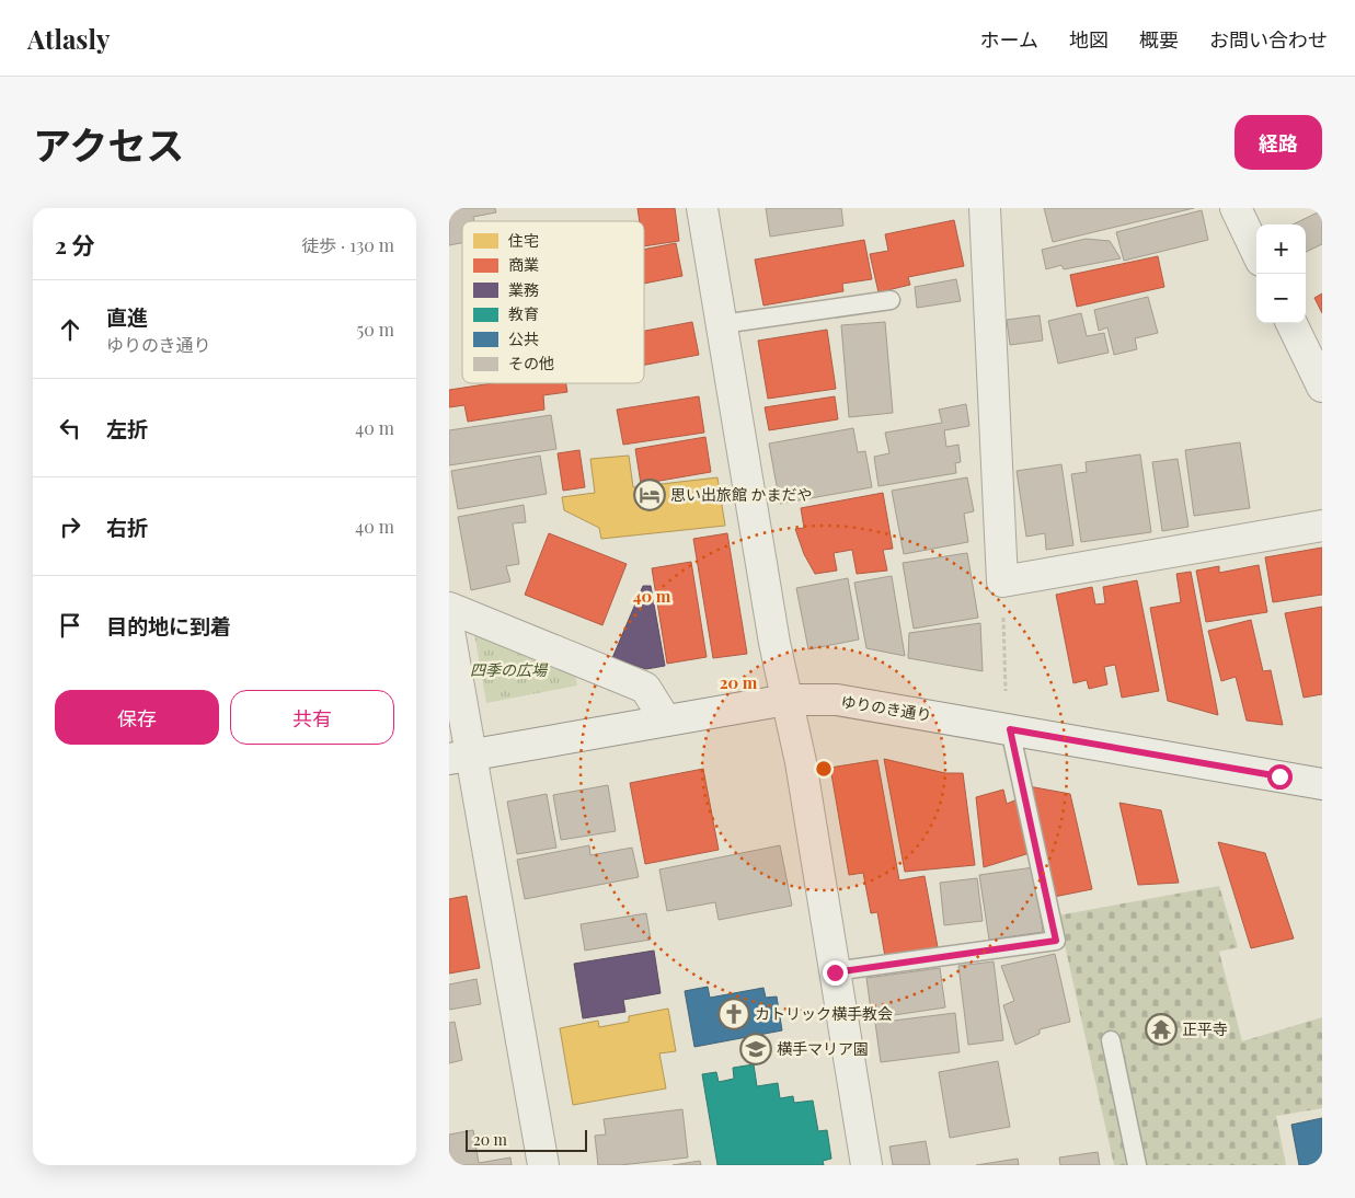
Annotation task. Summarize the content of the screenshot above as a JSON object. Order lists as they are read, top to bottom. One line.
{"streets":{"street":["ゆりのき通り"]},"parks":["四季の広場"],"places":{"hotel":["思い出旅館 かまだや"],"church":["カトリック横手教会"],"temple":["正平寺"],"school or university":["横手マリア園"]},"legend":["住宅","商業","業務","教育","公共","その他"],"scale_bar":"20 m","page":{"header":"Atlasly","nav":["ホーム","地図","概要","お問い合わせ"],"title":"アクセス","buttons":["経路",["保存","共有"]],"heading":["2 分","徒歩 · 130 m"],"map_buttons":["+","−"],"list":[["直進","ゆりのき通り","50 m"],["左折","40 m"],["右折","40 m"],"目的地に到着"],"scale":"20 m"},"rings":["40 m","20 m"]}
